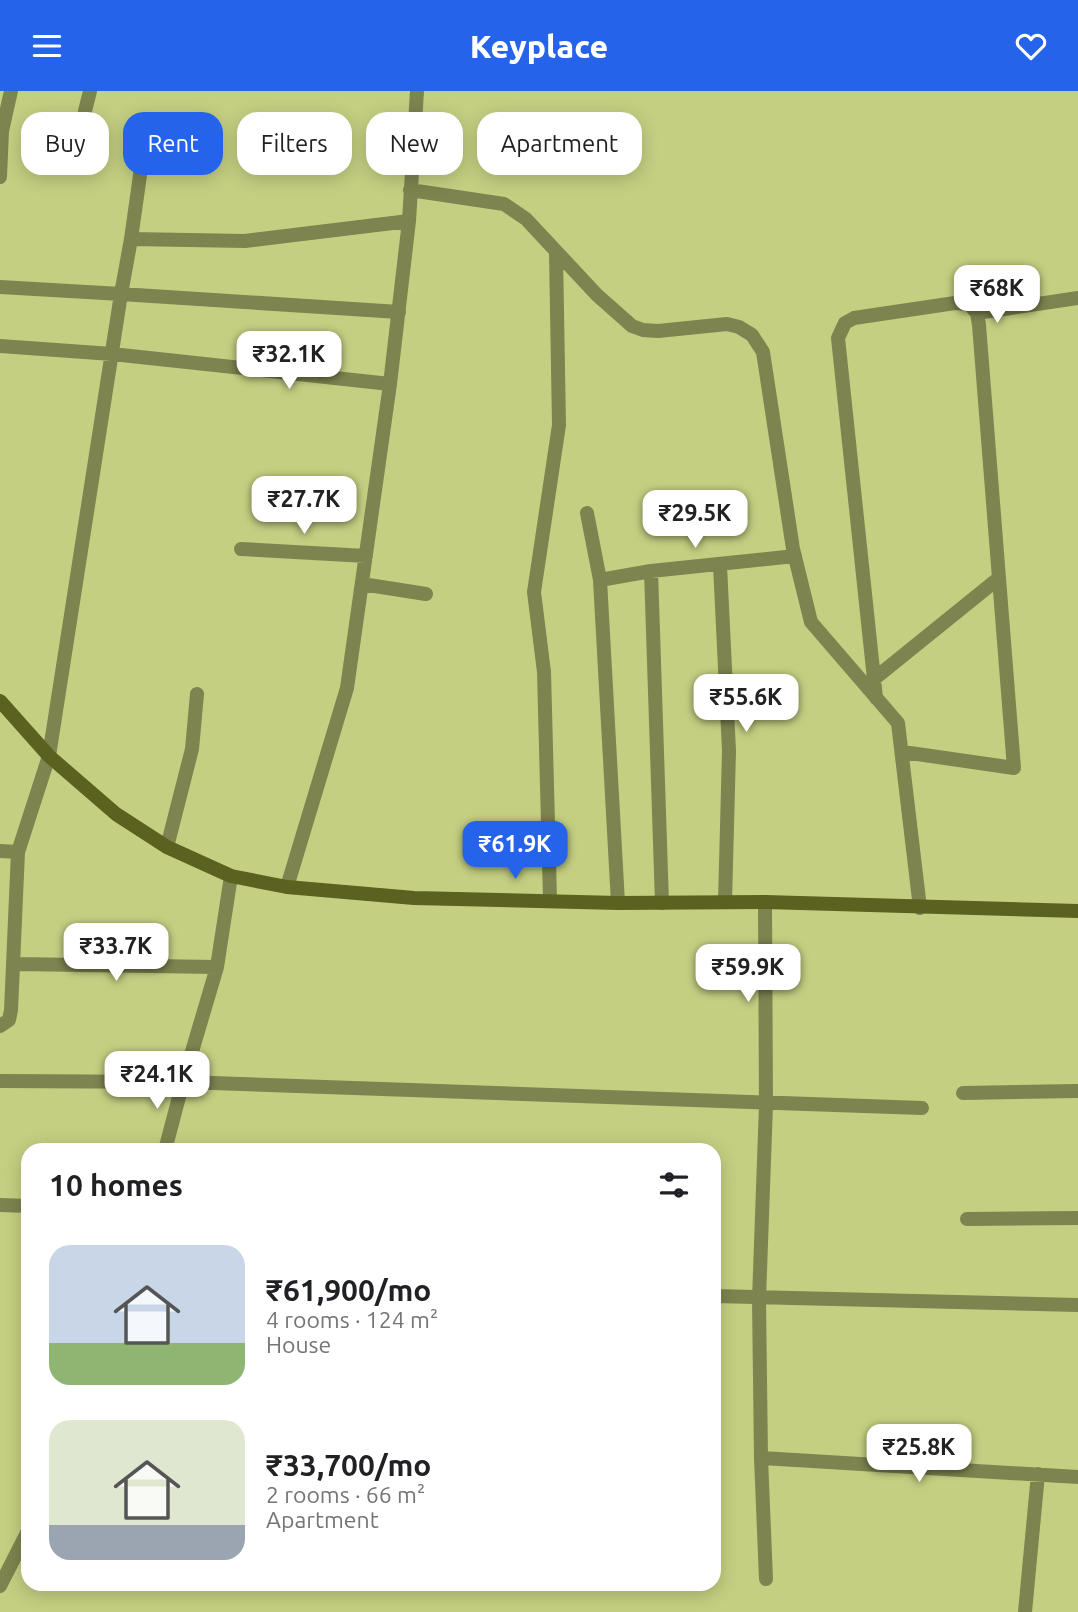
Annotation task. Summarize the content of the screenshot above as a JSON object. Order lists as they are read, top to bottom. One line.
{"page":{"header":"Keyplace","chip":["Buy","Rent","Filters","New","Apartment"],"price":["₹68K","₹32.1K","₹27.7K","₹29.5K","₹55.6K","₹61.9K","₹33.7K","₹59.9K","₹24.1K","₹25.8K"],"heading":"10 homes","list":[{"name":"₹61,900/mo","note":"4 rooms · 124 m² · House"},{"name":"₹33,700/mo","note":"2 rooms · 66 m² · Apartment"}]}}
